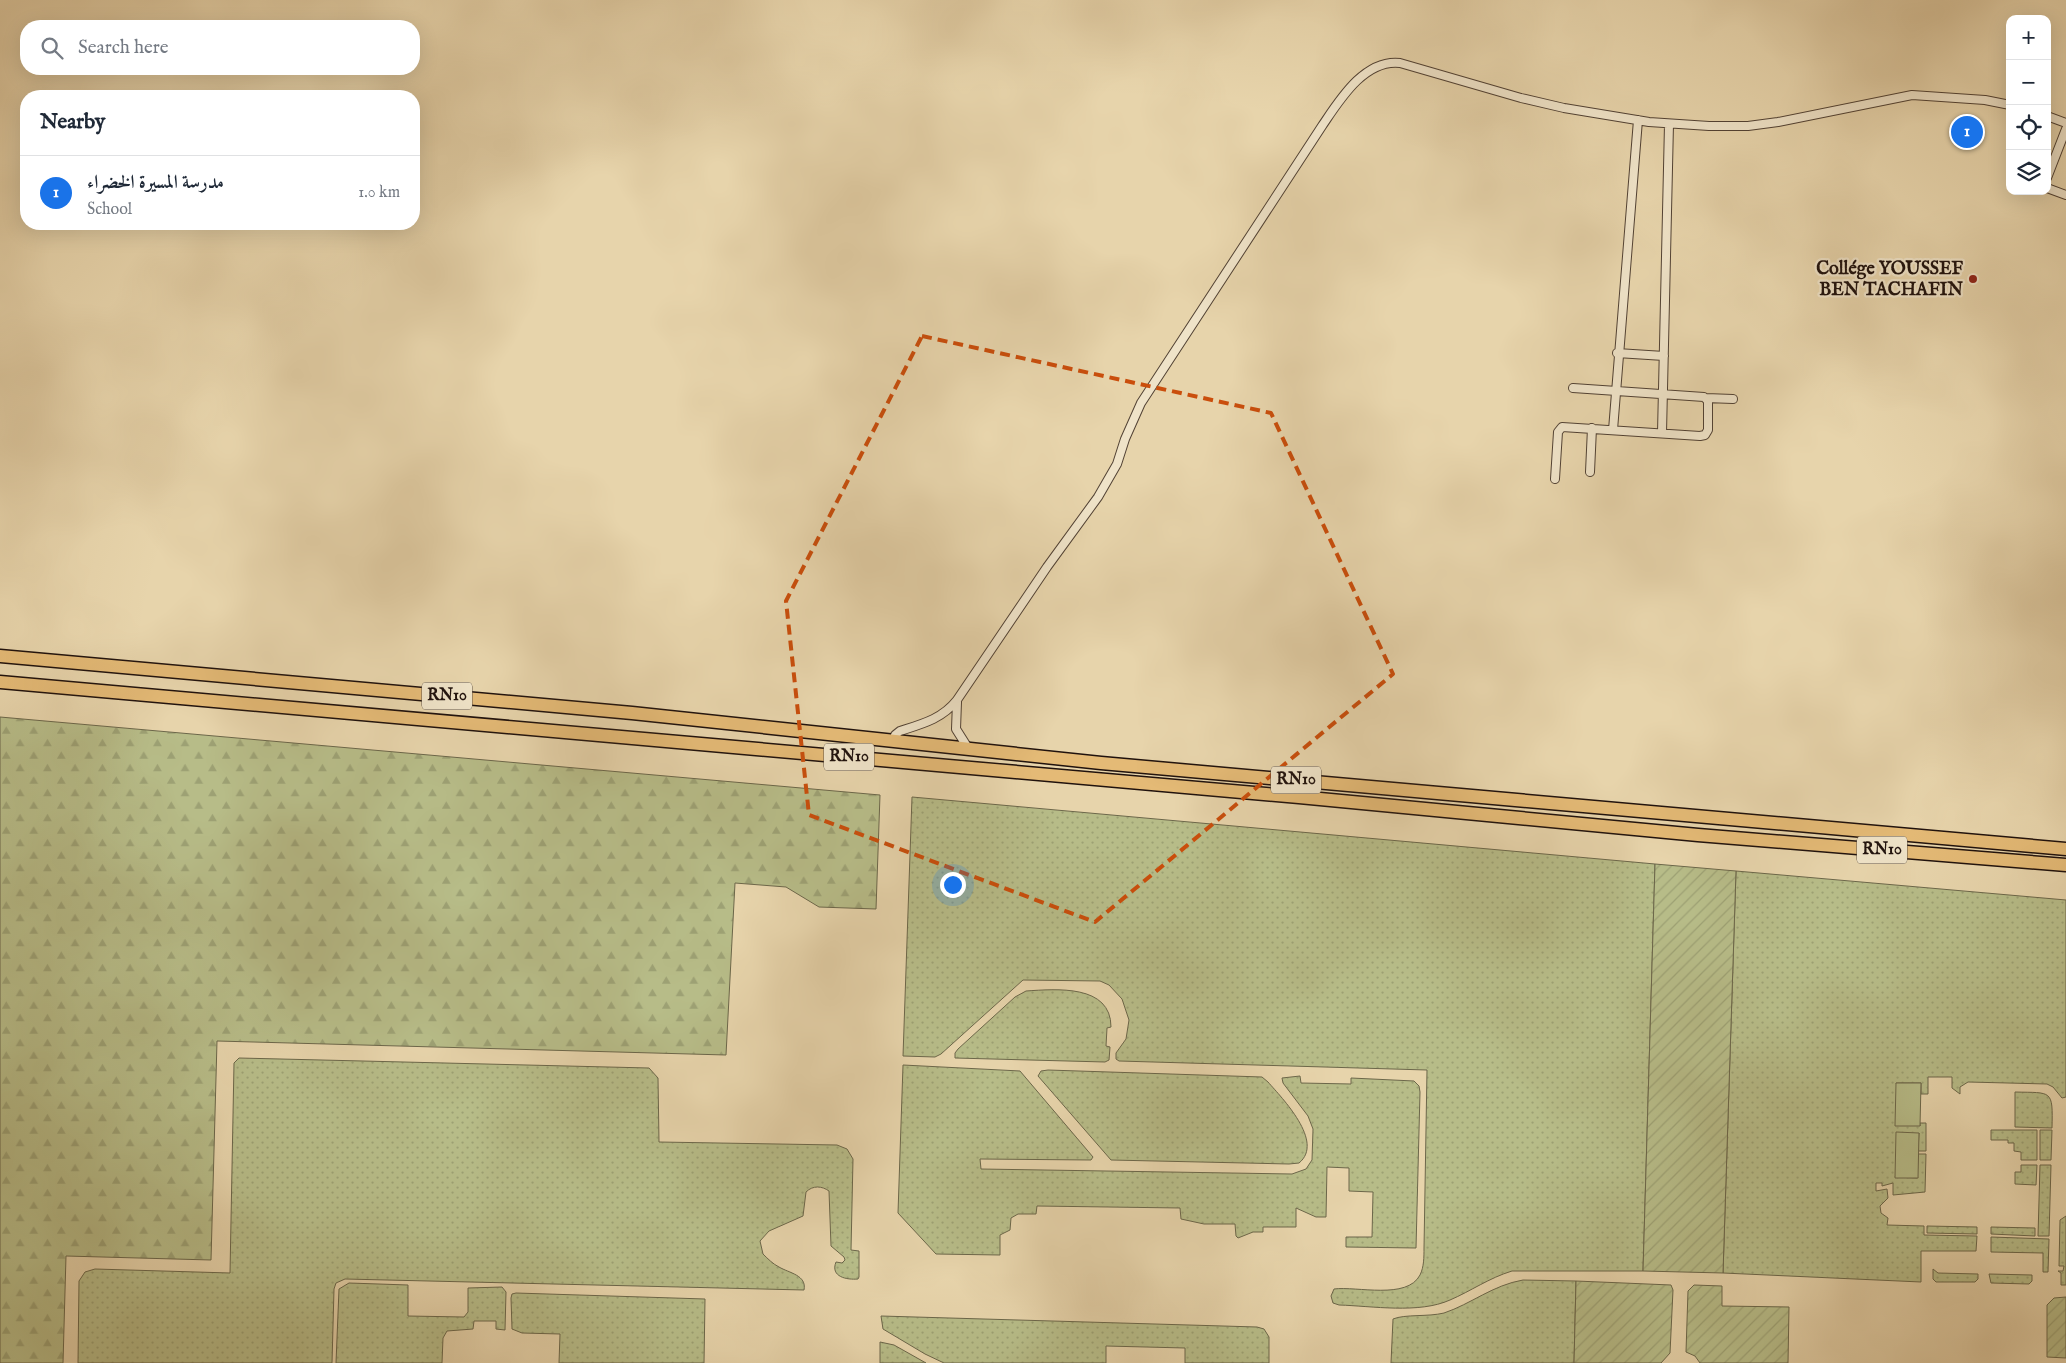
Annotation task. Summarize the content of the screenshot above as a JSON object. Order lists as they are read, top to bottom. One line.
{"streets":{"highway":["RN10"]},"places":["Collége YOUSSEF BEN TACHAFIN"],"page":{"map_buttons":["+","−"],"search":"Search here","heading":"Nearby","pins":"1","list":[{"mark":"1","name":"مدرسة المسيرة الخضراء","note":"School","value":"1.0 km"}]}}
